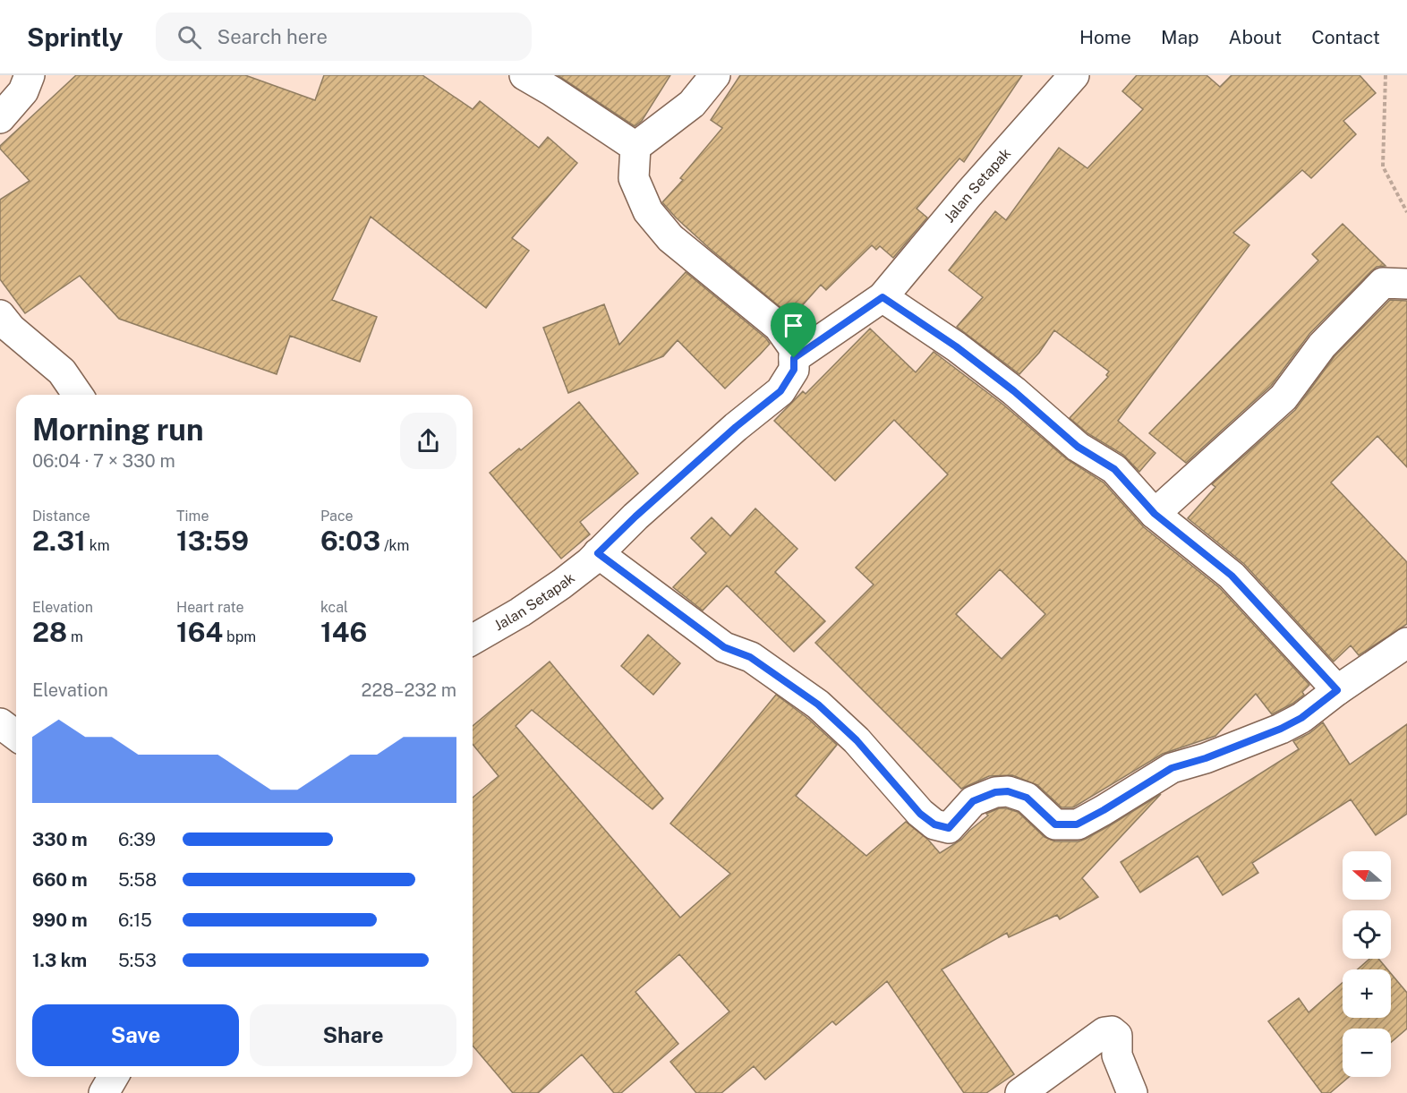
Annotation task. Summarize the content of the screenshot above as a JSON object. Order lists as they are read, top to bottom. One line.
{"streets":{"street":["Jalan Setapak"]},"north":"left","page":{"header":"Sprintly","search":"Search here","nav":["Home","Map","About","Contact"],"heading":["Morning run","06:04 · 7 × 330 m"],"stats":[["Distance","2.31 km"],["Time","13:59"],["Pace","6:03 /km"],["Elevation","28 m"],["Heart rate","164 bpm"],["kcal","146"]],"chart":["Elevation","228–232 m"],"list":[{"name":"330 m","note":"6:39"},{"name":"660 m","note":"5:58"},{"name":"990 m","note":"6:15"},{"name":"1.3 km","note":"5:53"}],"map_buttons":["+","−"],"buttons":["Save","Share"]}}
